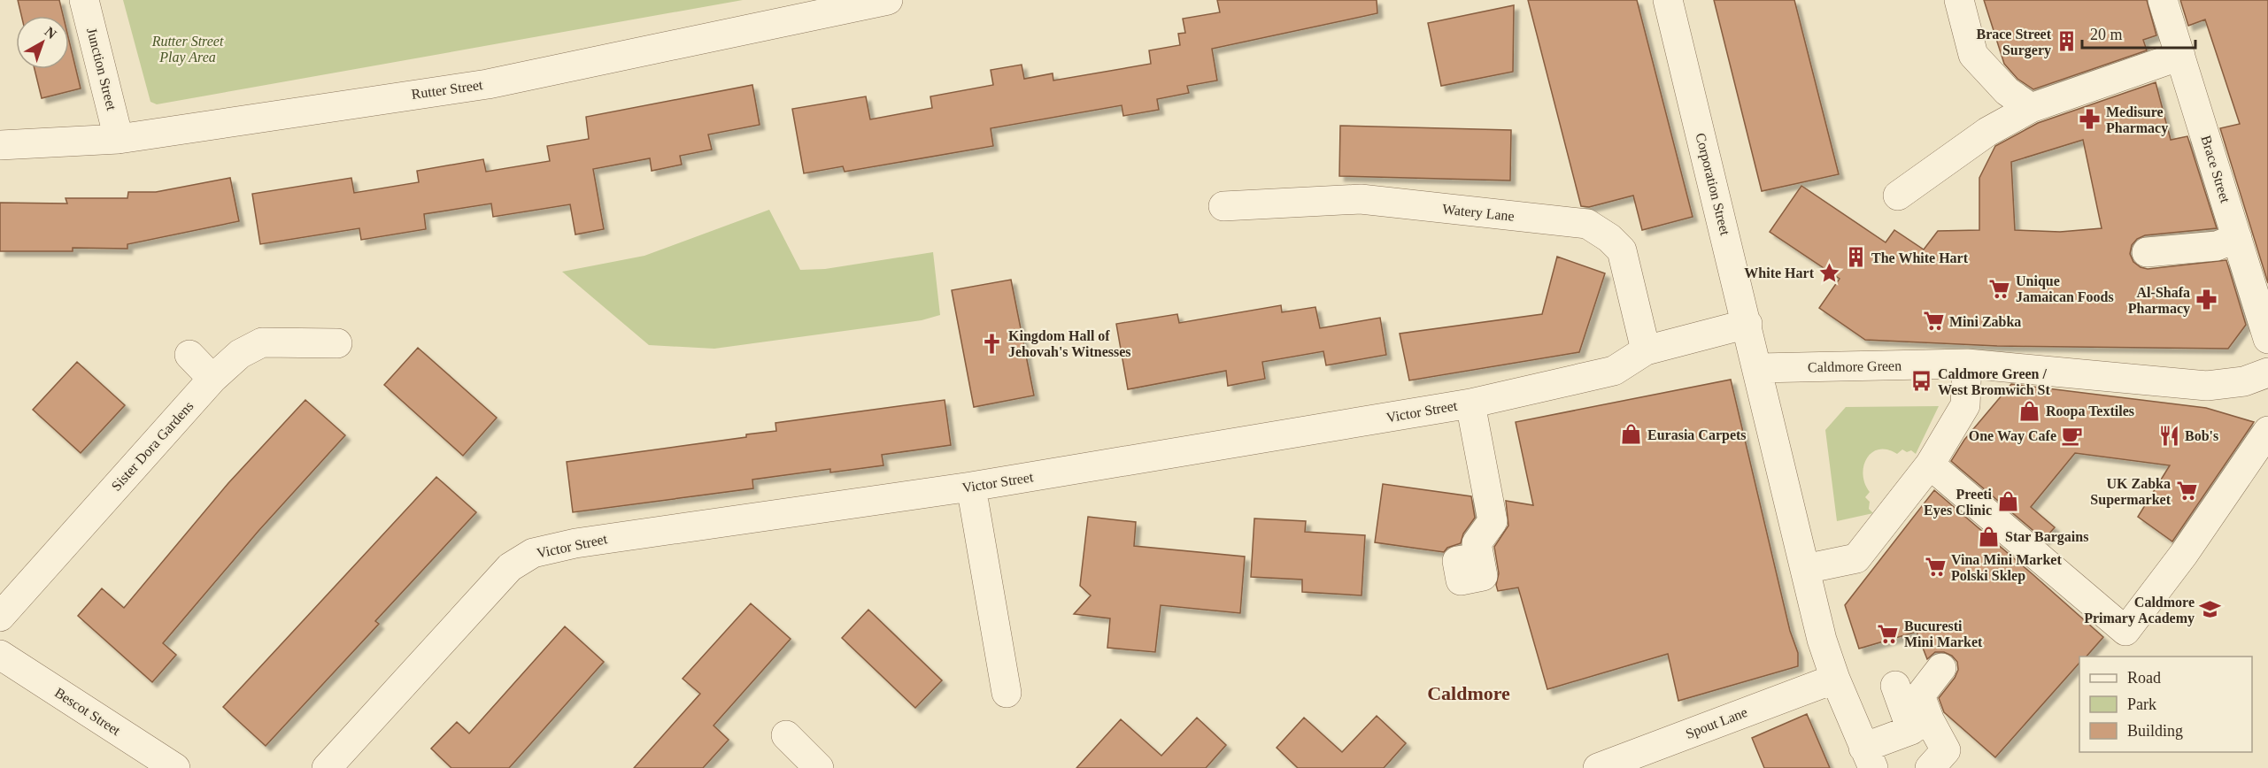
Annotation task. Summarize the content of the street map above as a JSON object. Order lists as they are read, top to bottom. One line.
{"streets":{"street":["Junction Street","Rutter Street","Brace Street","Corporation Street","Watery Lane","Caldmore Green","Victor Street","Sister Dora Gardens","Bescot Street","Spout Lane"]},"crossings":[["Junction Street","Rutter Street"],["Corporation Street","Caldmore Green"],["Corporation Street","Victor Street"],["Watery Lane","Victor Street"]],"districts":["Caldmore"],"parks":["Rutter Street Play Area"],"places":{"building":["Brace Street Surgery","The White Hart"],"pharmacy":["Medisure Pharmacy","Al-Shafa Pharmacy"],"place":["White Hart"],"supermarket":["Unique Jamaican Foods","Mini Zabka","UK Zabka Supermarket","Vina Mini Market Polski Sklep","Bucuresti Mini Market"],"church":["Kingdom Hall of Jehovah's Witnesses"],"bus stop":["Caldmore Green / West Bromwich St"],"shop":["Roopa Textiles","Eurasia Carpets","Preeti Eyes Clinic","Star Bargains"],"cafe":["One Way Cafe"],"restaurant":["Bob's"],"school or university":["Caldmore Primary Academy"]},"legend":["Road","Park","Building"],"scale_bar":"20 m","north":"top right"}
